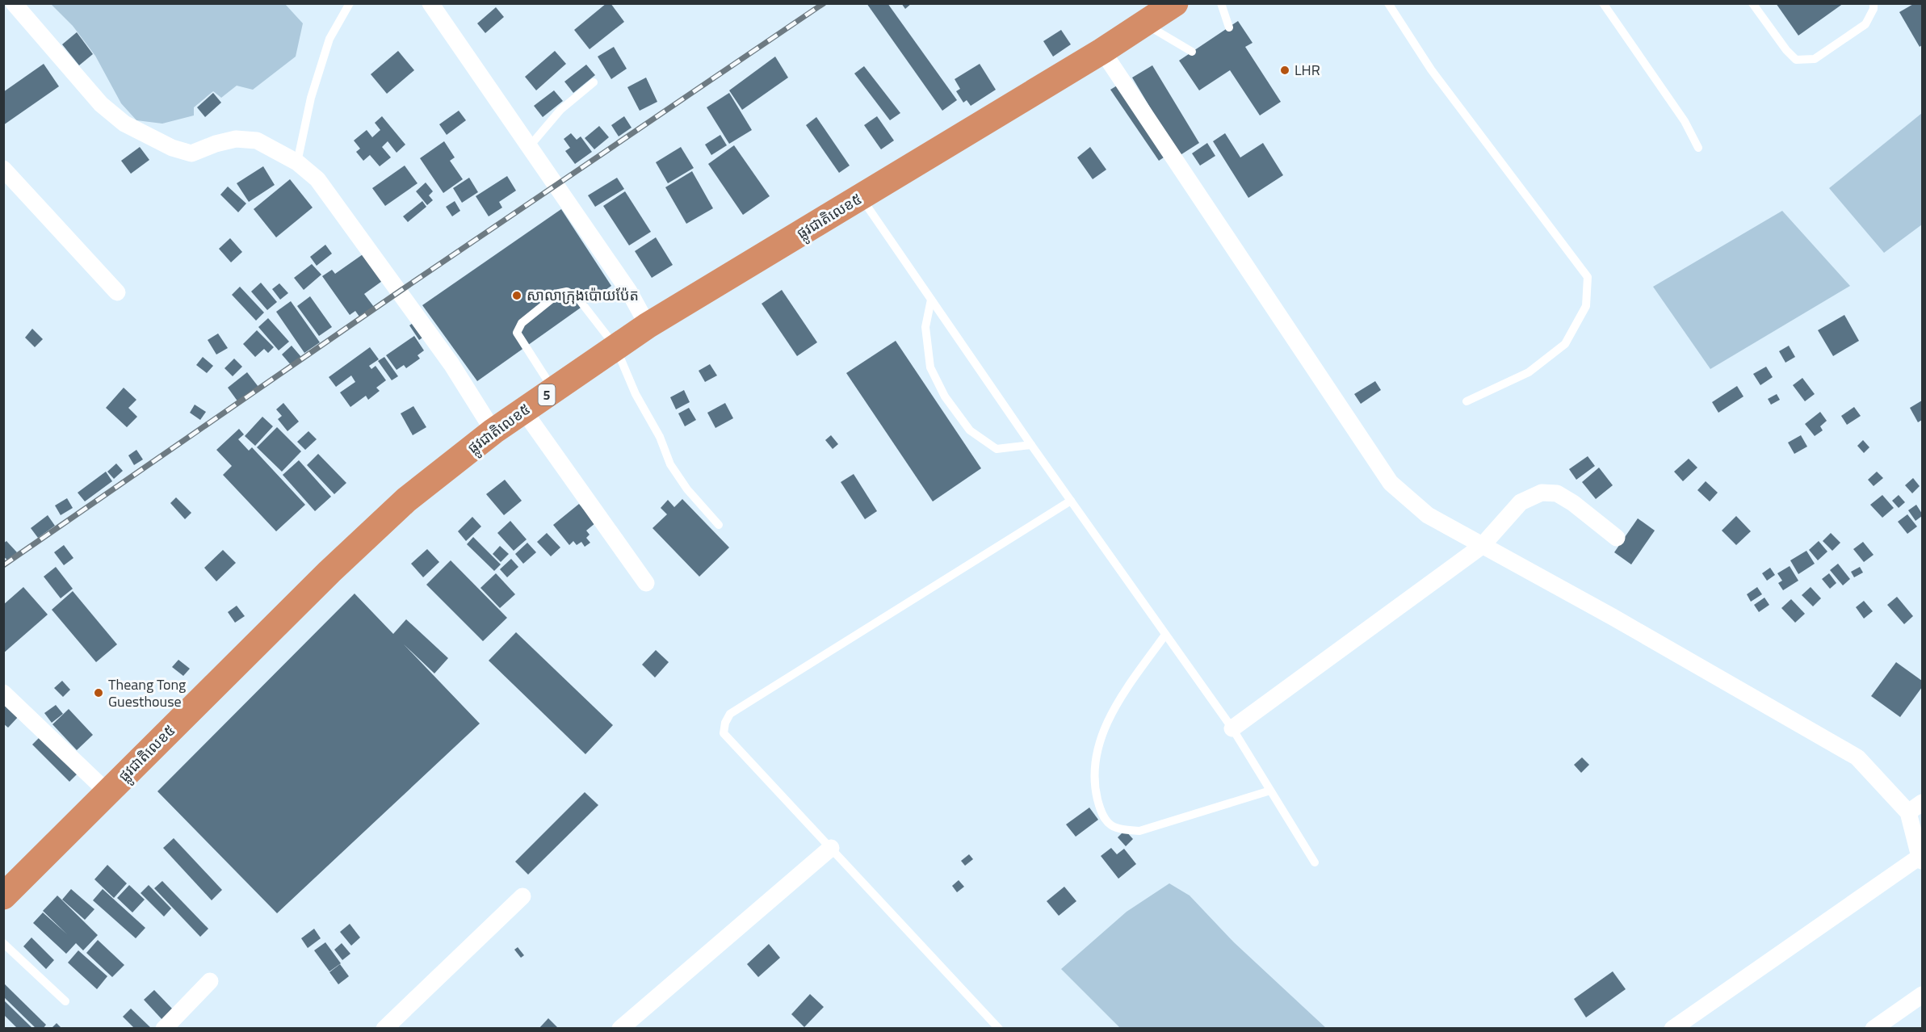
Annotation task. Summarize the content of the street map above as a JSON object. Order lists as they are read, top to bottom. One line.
{"streets":{"highway":["ផ្លូវជាតិលេខ៥","5"]},"places":["LHR","សាលាក្រុងប៉ោយប៉ែត","Theang Tong Guesthouse"]}
